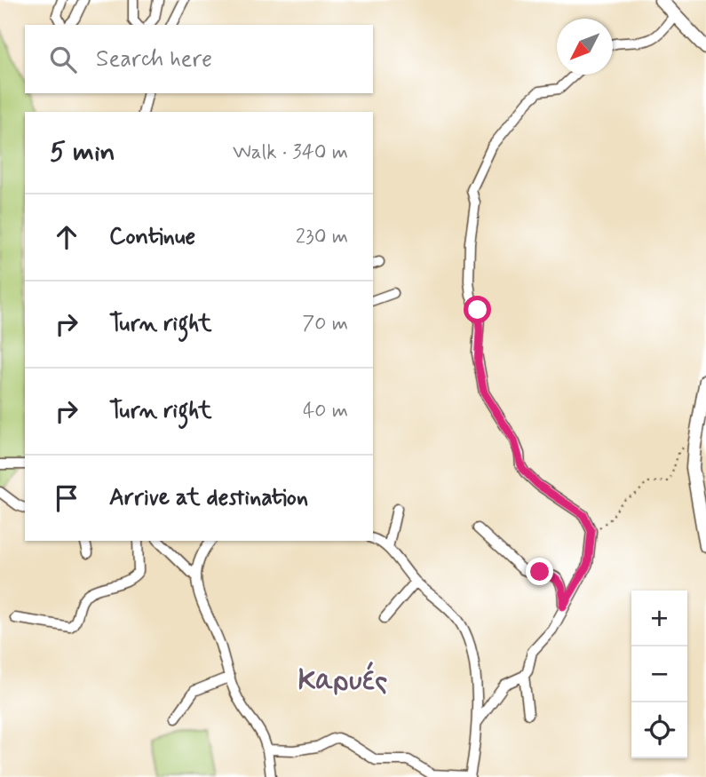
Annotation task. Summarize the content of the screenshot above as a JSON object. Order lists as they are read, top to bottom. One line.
{"districts":["Καρυές"],"north":"bottom left","page":{"search":"Search here","heading":["5 min","Walk · 340 m"],"list":[["Continue","230 m"],["Turn right","70 m"],["Turn right","40 m"],"Arrive at destination"],"map_buttons":["+","−"]}}
